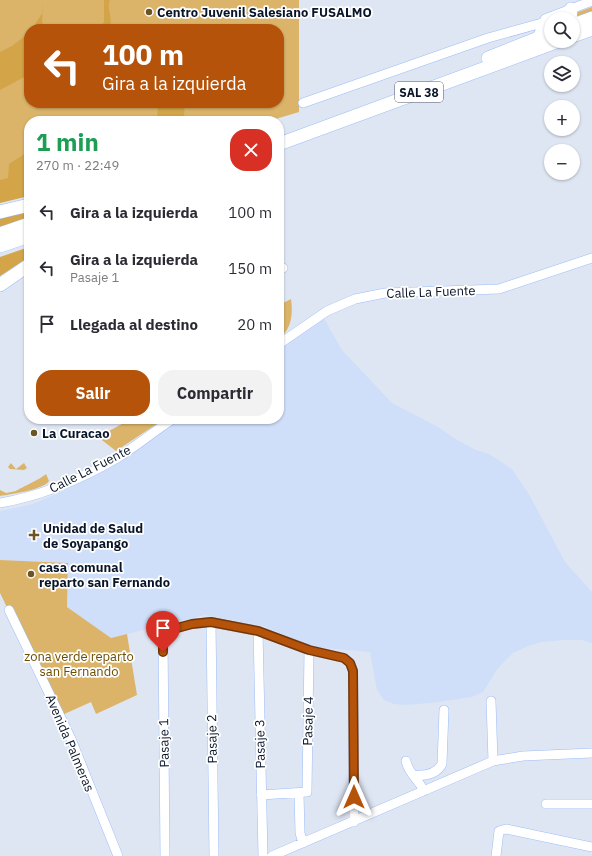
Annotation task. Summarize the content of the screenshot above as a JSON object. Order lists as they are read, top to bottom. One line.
{"streets":{"highway":["SAL 38"],"street":["Calle La Fuente","Pasaje 4","Pasaje 2","Avenida Palmeras","Pasaje 1","Pasaje 3"]},"crossings":[["Pasaje 2","Pasaje 1"]],"parks":["zona verde reparto san Fernando"],"places":{"other":["Centro Juvenil Salesiano FUSALMO","La Curacao","casa comunal reparto san Fernando"],"health":["Unidad de Salud de Soyapango"]},"page":{"map_buttons":["+","−"],"turn":["100 m","Gira a la izquierda"],"heading":["1 min","270 m · 22:49"],"list":[{"name":"Gira a la izquierda","value":"100 m"},{"name":"Gira a la izquierda","note":"Pasaje 1","value":"150 m"},{"name":"Llegada al destino","value":"20 m"}],"buttons":["Salir","Compartir"]}}
